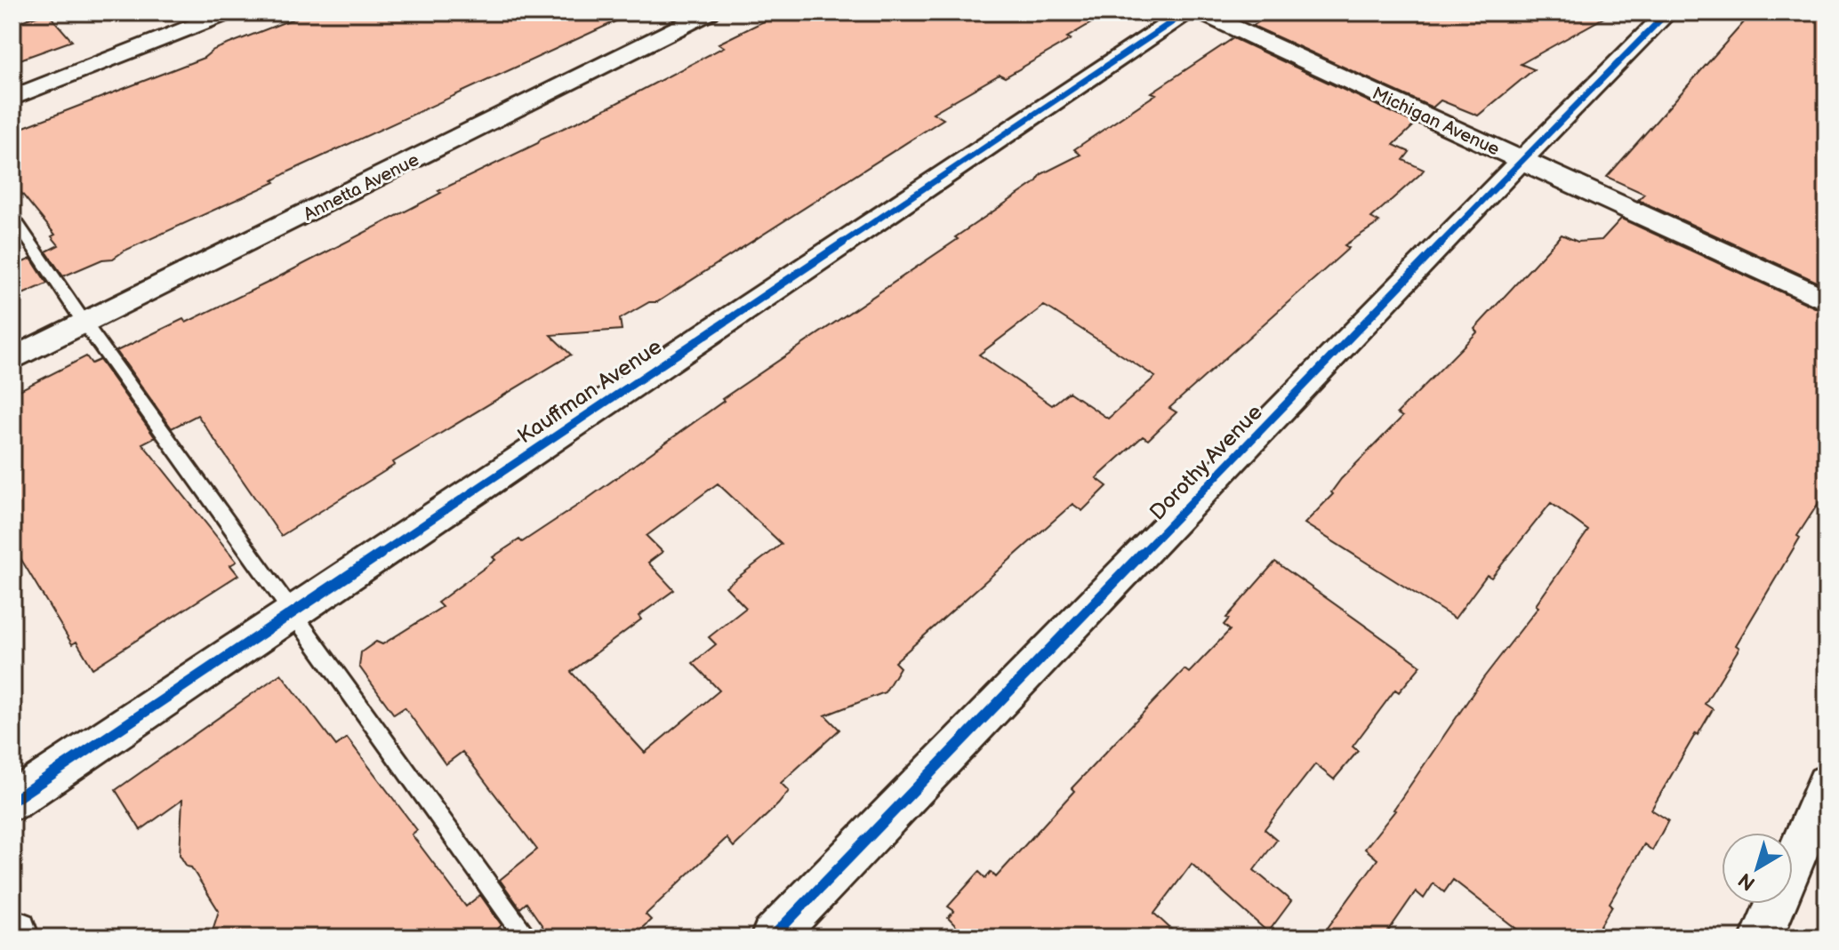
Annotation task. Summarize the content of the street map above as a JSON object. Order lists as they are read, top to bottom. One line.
{"streets":{"street":["Michigan Avenue","Annetta Avenue","Kauffman Avenue","Dorothy Avenue"]},"crossings":[["Michigan Avenue","Dorothy Avenue"]],"north":"bottom left"}
